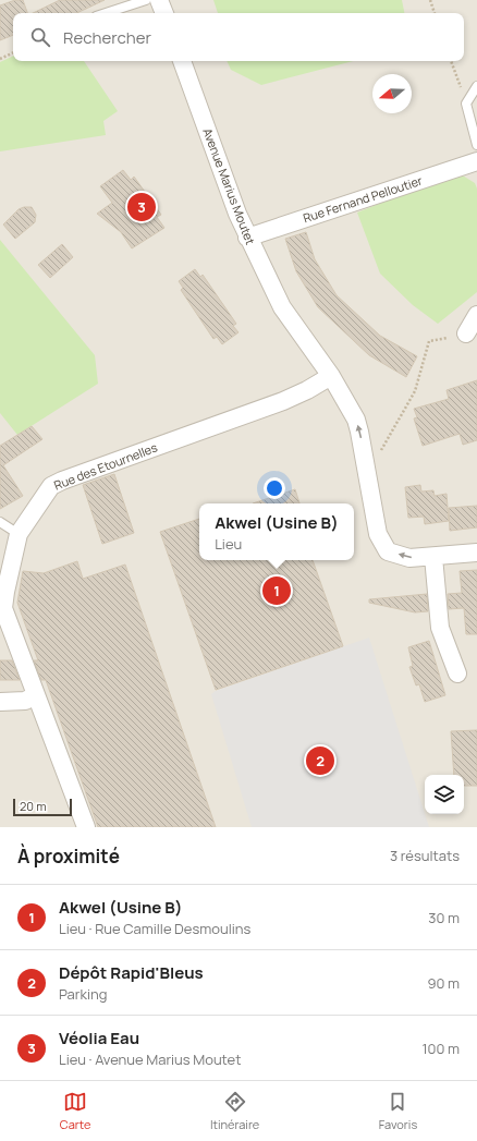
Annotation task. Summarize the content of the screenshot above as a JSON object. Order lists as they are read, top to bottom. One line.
{"streets":{"street":["Avenue Marius Moutet","Rue Fernand Pelloutier","Rue des Etournelles"]},"crossings":[["Avenue Marius Moutet","Rue Fernand Pelloutier"],["Avenue Marius Moutet","Rue des Etournelles"]],"scale_bar":"20 m","north":"left","page":{"search":"Rechercher","pins":["3","1","2"],"popup":["Akwel (Usine B)","Lieu"],"scale":"20 m","heading":["À proximité","3 résultats"],"list":[{"mark":"1","name":"Akwel (Usine B)","note":"Lieu · Rue Camille Desmoulins","value":"30 m"},{"mark":"2","name":"Dépôt Rapid'Bleus","note":"Parking","value":"90 m"},{"mark":"3","name":"Véolia Eau","note":"Lieu · Avenue Marius Moutet","value":"100 m"}],"nav":["Carte","Itinéraire","Favoris"]}}
